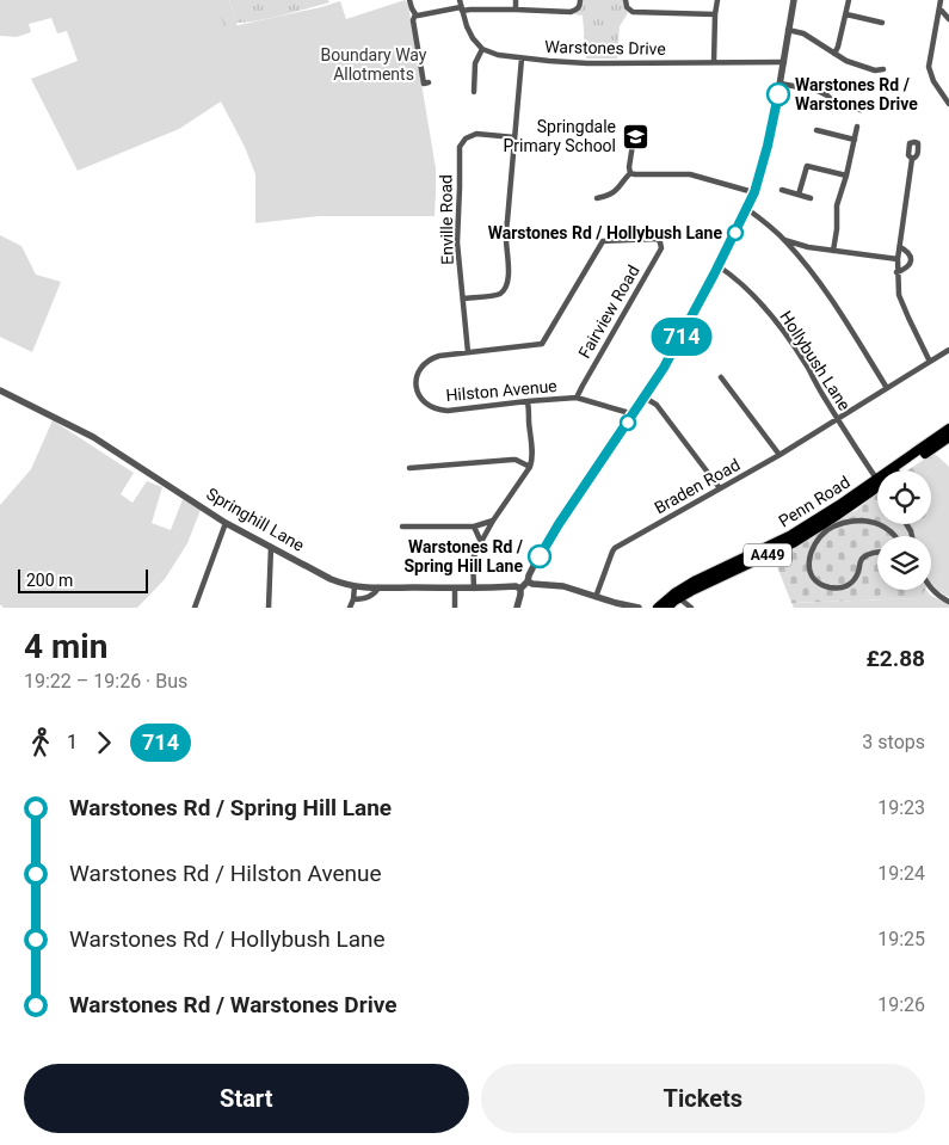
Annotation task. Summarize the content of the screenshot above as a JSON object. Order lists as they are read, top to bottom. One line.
{"streets":{"highway":["Penn Road","A449"],"street":["Warstones Drive","Enville Road","Fairview Road","Hollybush Lane","Hilston Avenue","Braden Road","Springhill Lane"]},"crossings":[["Enville Road","Hilston Avenue"],["Fairview Road","Hilston Avenue"],["Hollybush Lane","Braden Road"],["Hollybush Lane","Penn Road"]],"parks":["Boundary Way Allotments"],"places":{"other":["Warstones Rd / Warstones Drive","Warstones Rd / Hollybush Lane","Warstones Rd / Spring Hill Lane"],"school or university":["Springdale Primary School"]},"lines":["bus line 714"],"scale_bar":"200 m","page":{"on_map":"714","scale":"200 m","heading":["4 min","19:22 – 19:26 · Bus","£2.88"],"legs":["1","714","3 stops"],"list":[{"name":"Warstones Rd / Spring Hill Lane","value":"19:23"},{"name":"Warstones Rd / Hilston Avenue","value":"19:24"},{"name":"Warstones Rd / Hollybush Lane","value":"19:25"},{"name":"Warstones Rd / Warstones Drive","value":"19:26"}],"buttons":["Start","Tickets"]}}
